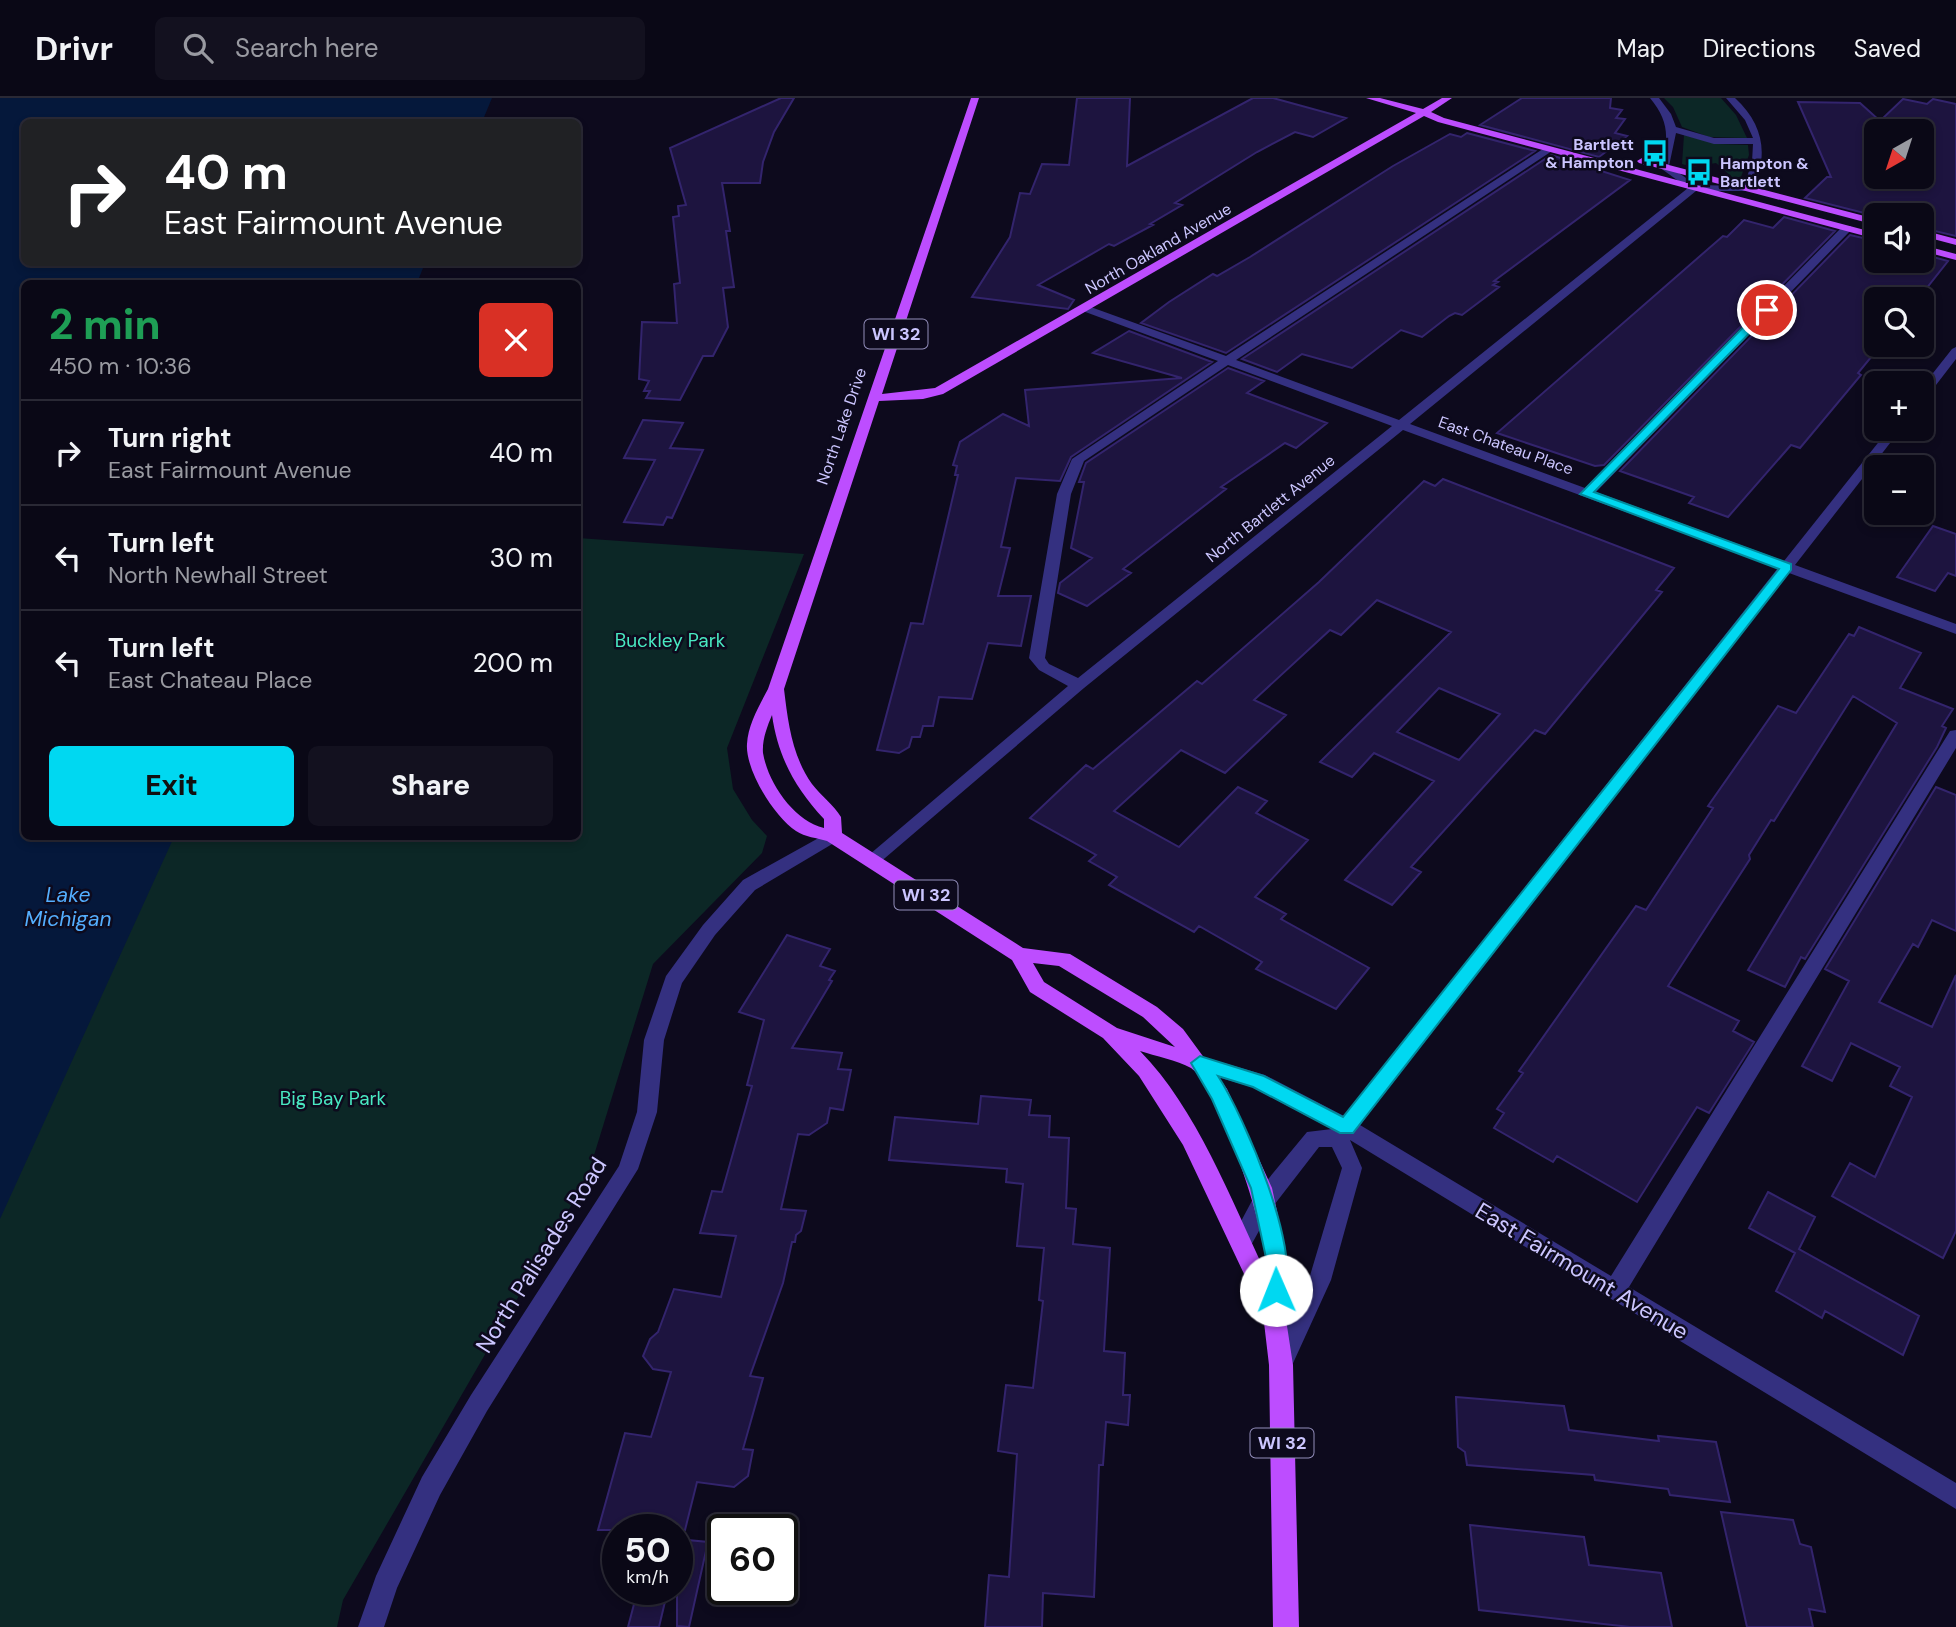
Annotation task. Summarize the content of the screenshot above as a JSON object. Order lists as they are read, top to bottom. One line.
{"streets":{"main road":["North Oakland Avenue","WI 32","North Lake Drive"],"street":["East Chateau Place","North Bartlett Avenue","North Palisades Road","East Fairmount Avenue"]},"crossings":[["North Oakland Avenue","North Lake Drive"],["North Oakland Avenue","East Chateau Place"],["WI 32","North Lake Drive"],["WI 32","North Bartlett Avenue"],["WI 32","North Palisades Road"],["WI 32","East Fairmount Avenue"],["North Lake Drive","North Palisades Road"],["East Chateau Place","North Bartlett Avenue"]],"water":["Lake Michigan"],"parks":["Buckley Park","Big Bay Park"],"places":{"bus stop":["Bartlett & Hampton","Hampton & Bartlett"]},"north":"bottom left","page":{"header":"Drivr","search":"Search here","nav":["Map","Directions","Saved"],"map_buttons":["+","−"],"turn":["40 m","East Fairmount Avenue"],"heading":["2 min","450 m · 10:36"],"list":[{"name":"Turn right","note":"East Fairmount Avenue","value":"40 m"},{"name":"Turn left","note":"North Newhall Street","value":"30 m"},{"name":"Turn left","note":"East Chateau Place","value":"200 m"}],"buttons":["Exit","Share"],"speed":"50 km/h","limit":"60"}}
